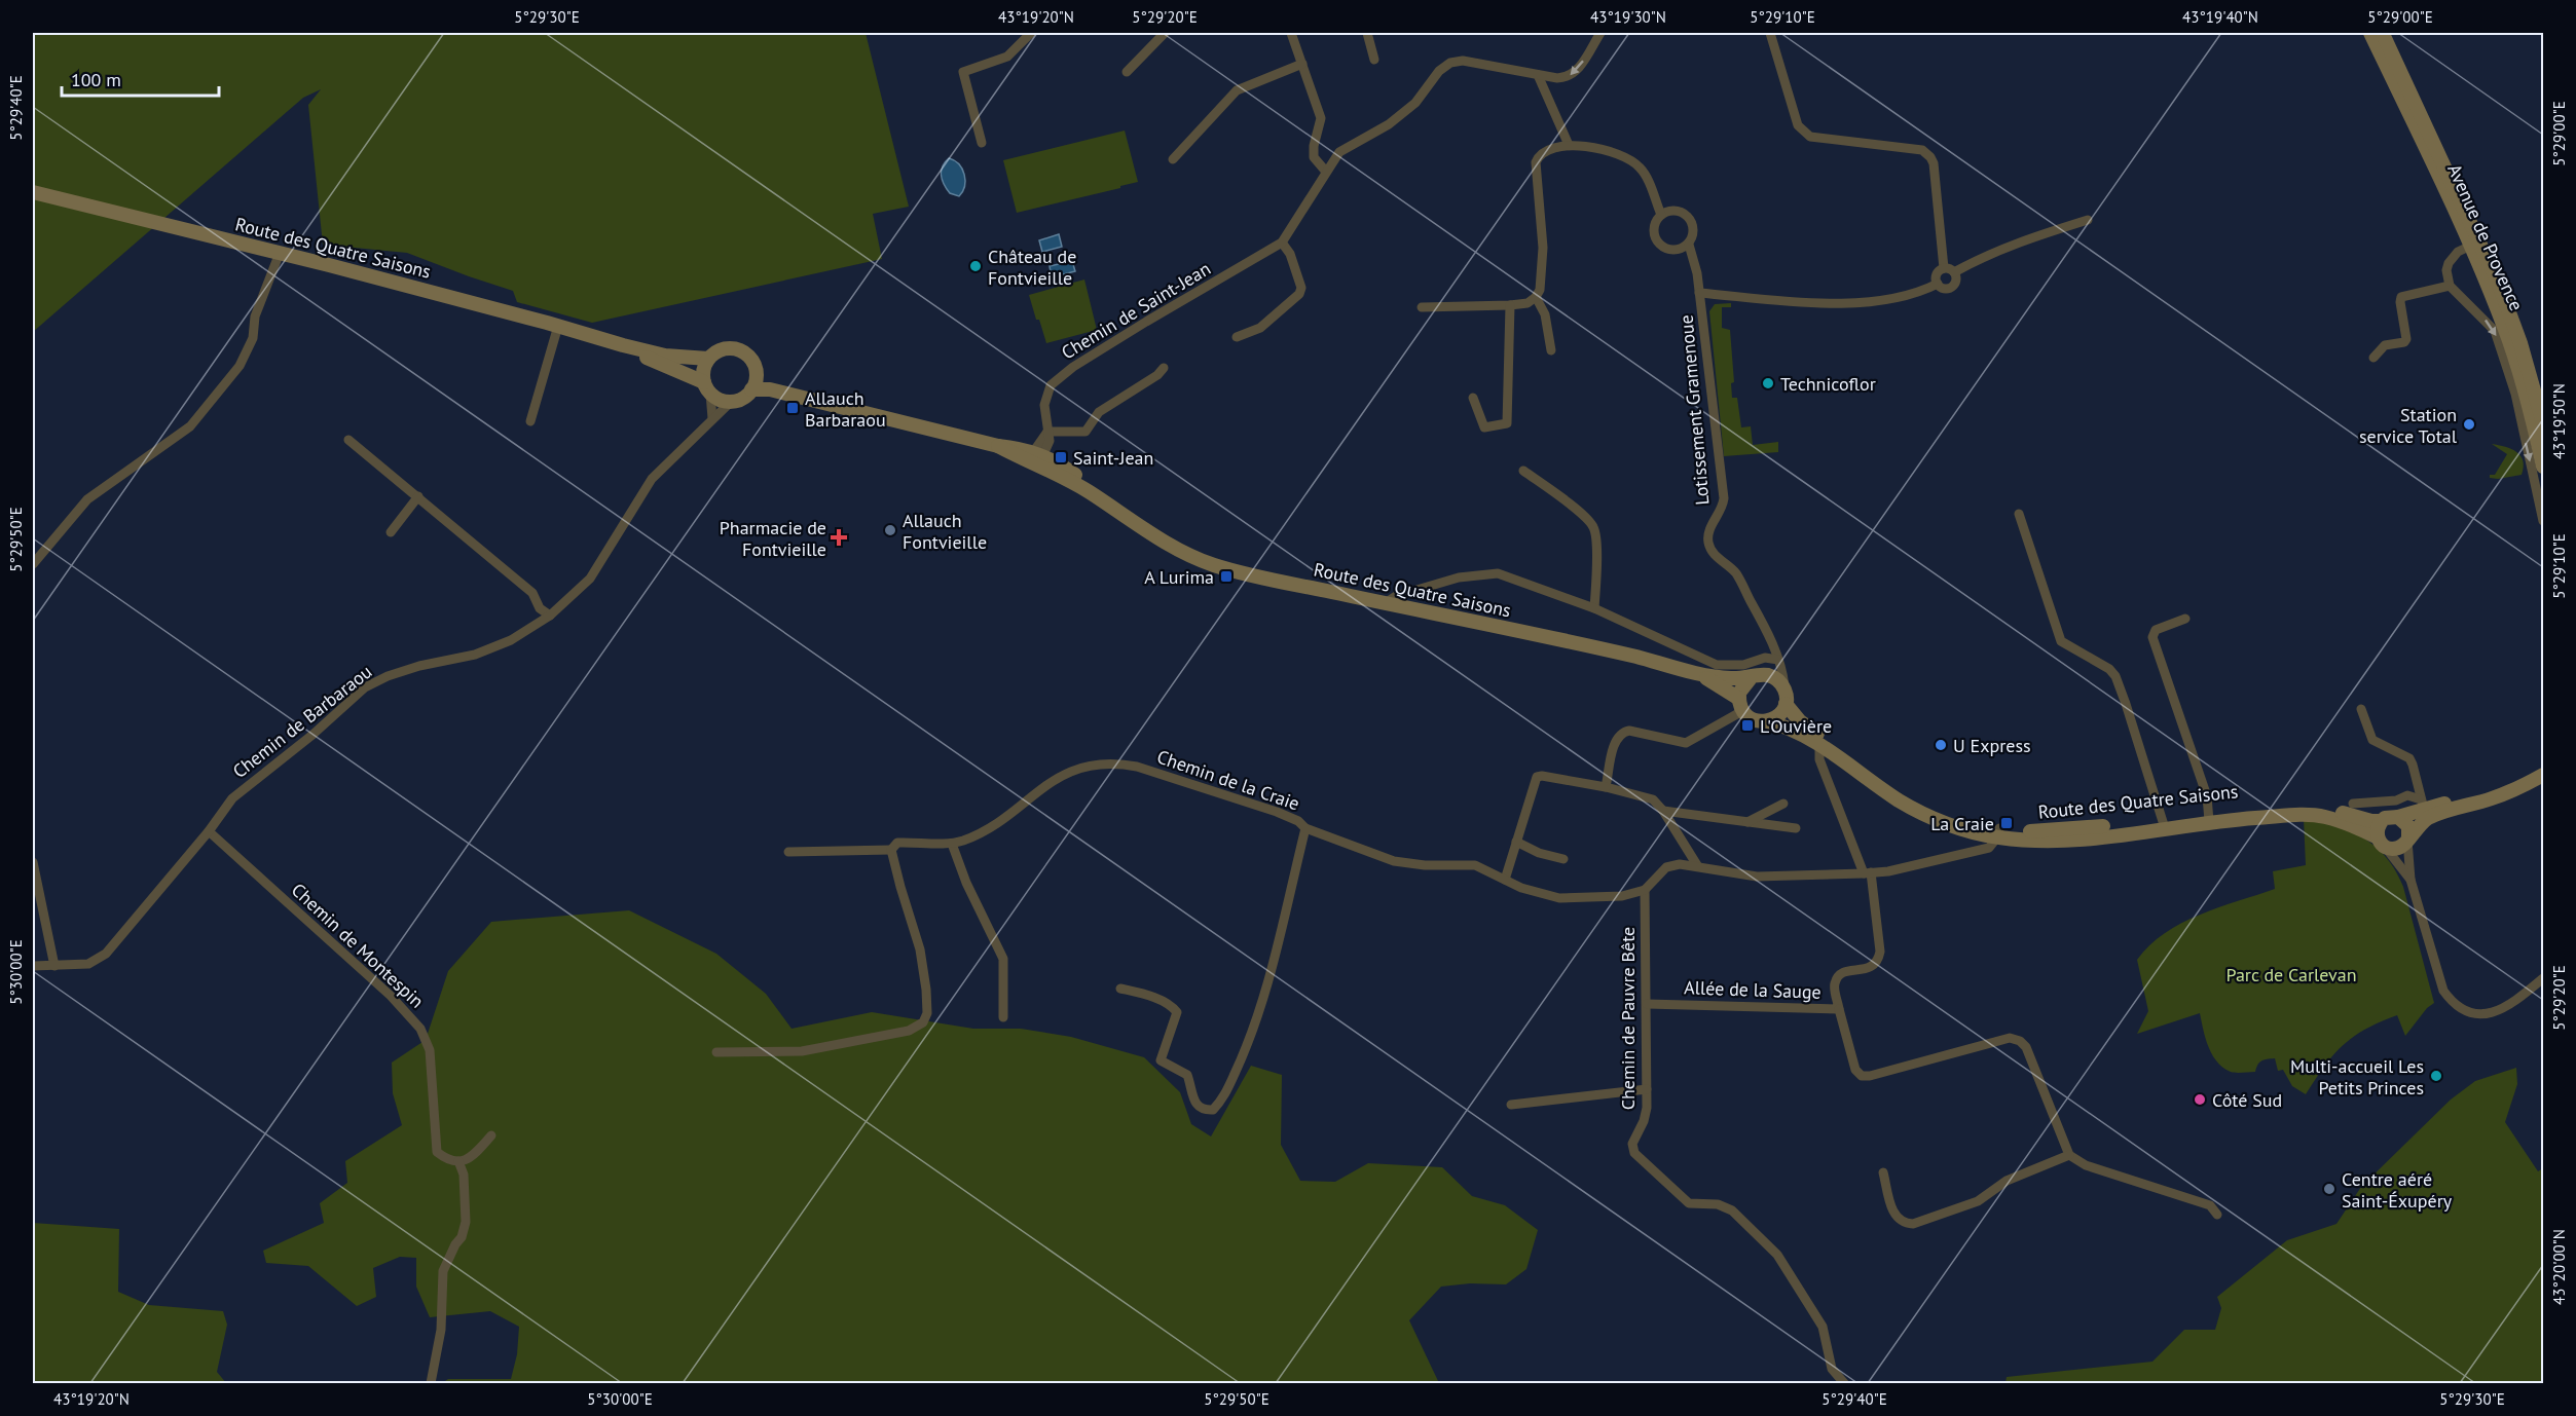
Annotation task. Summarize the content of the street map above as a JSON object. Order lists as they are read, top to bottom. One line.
{"streets":{"main road":["Avenue de Provence","Route des Quatre Saisons"],"street":["Chemin de Saint-Jean","Lotissement Gramenoue","Chemin de Barbaraou","Chemin de la Craie","Chemin de Montespin","Allée de la Sauge","Chemin de Pauvre Bête"]},"crossings":[["Route des Quatre Saisons","Chemin de Saint-Jean"],["Route des Quatre Saisons","Lotissement Gramenoue"],["Route des Quatre Saisons","Chemin de Barbaraou"],["Chemin de Barbaraou","Chemin de Montespin"],["Chemin de la Craie","Chemin de Pauvre Bête"],["Allée de la Sauge","Chemin de Pauvre Bête"]],"parks":["Parc de Carlevan"],"places":{"other":["Château de Fontvieille","Technicoflor","Station service Total","Allauch Fontvieille","U Express","Multi-accueil Les Petits Princes","Côté Sud","Centre aéré Saint-Éxupéry"],"transit":["Allauch Barbaraou","Saint-Jean","A Lurima","L'Ouvière","La Craie"],"health":["Pharmacie de Fontvieille"]},"scale_bar":"100 m","coordinates":["5°29'30\"E","43°19'20\"N","5°29'20\"E","43°19'30\"N","5°29'10\"E","43°19'40\"N","5°29'00\"E","5°29'40\"E","43°19'50\"N","5°29'50\"E","5°30'00\"E","43°20'00\"N"]}
